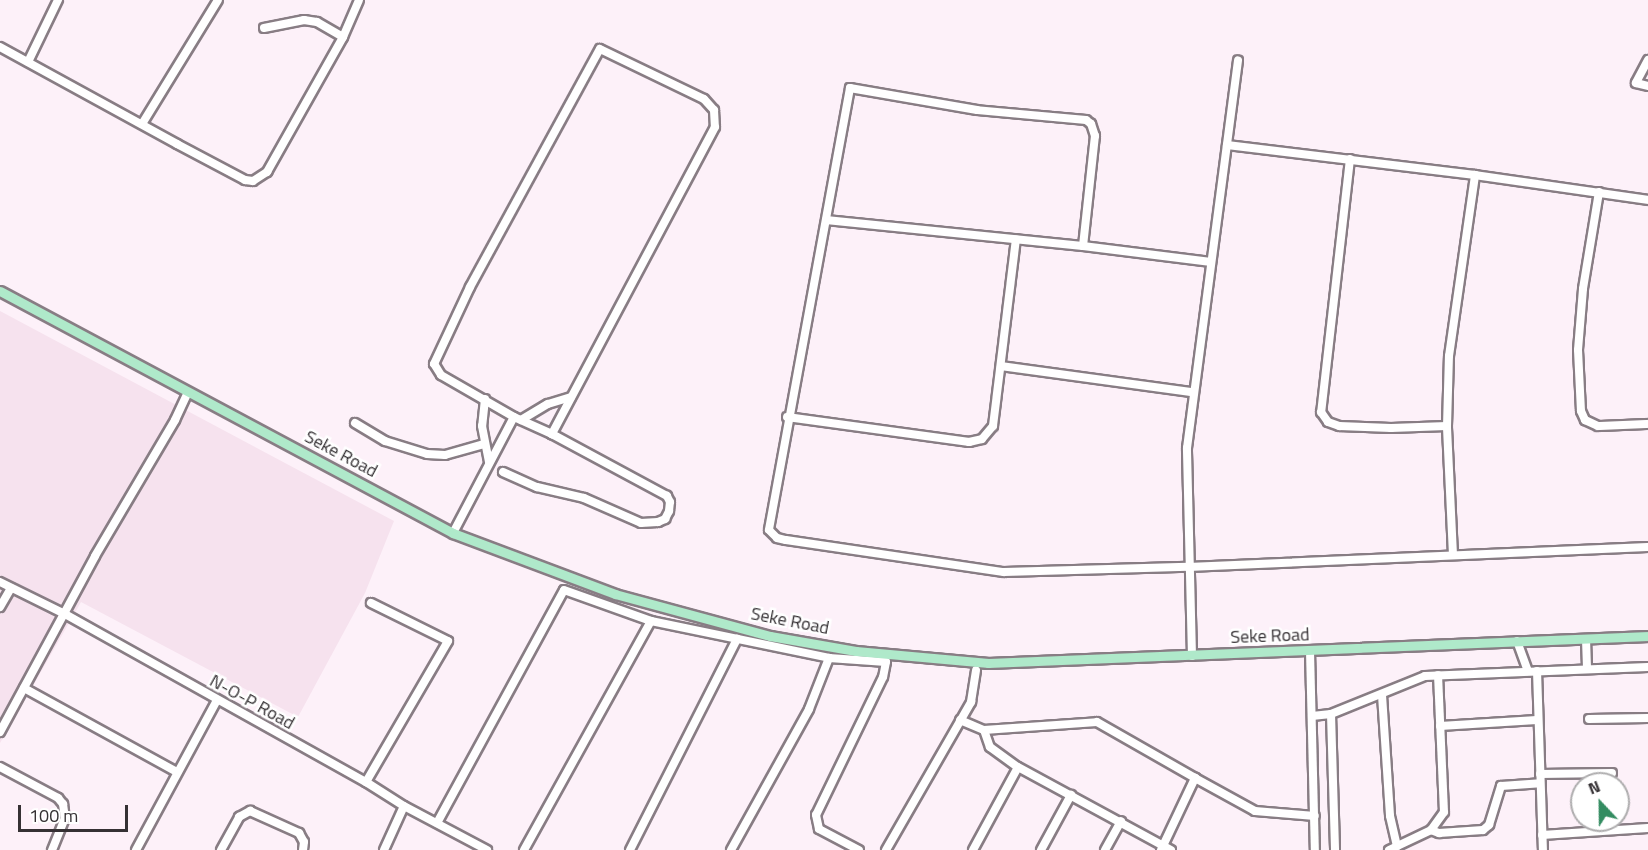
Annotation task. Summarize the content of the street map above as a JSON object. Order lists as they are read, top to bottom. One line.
{"streets":{"main road":["Seke Road"],"street":["N-O-P Road"]},"scale_bar":"100 m","north":"top"}
